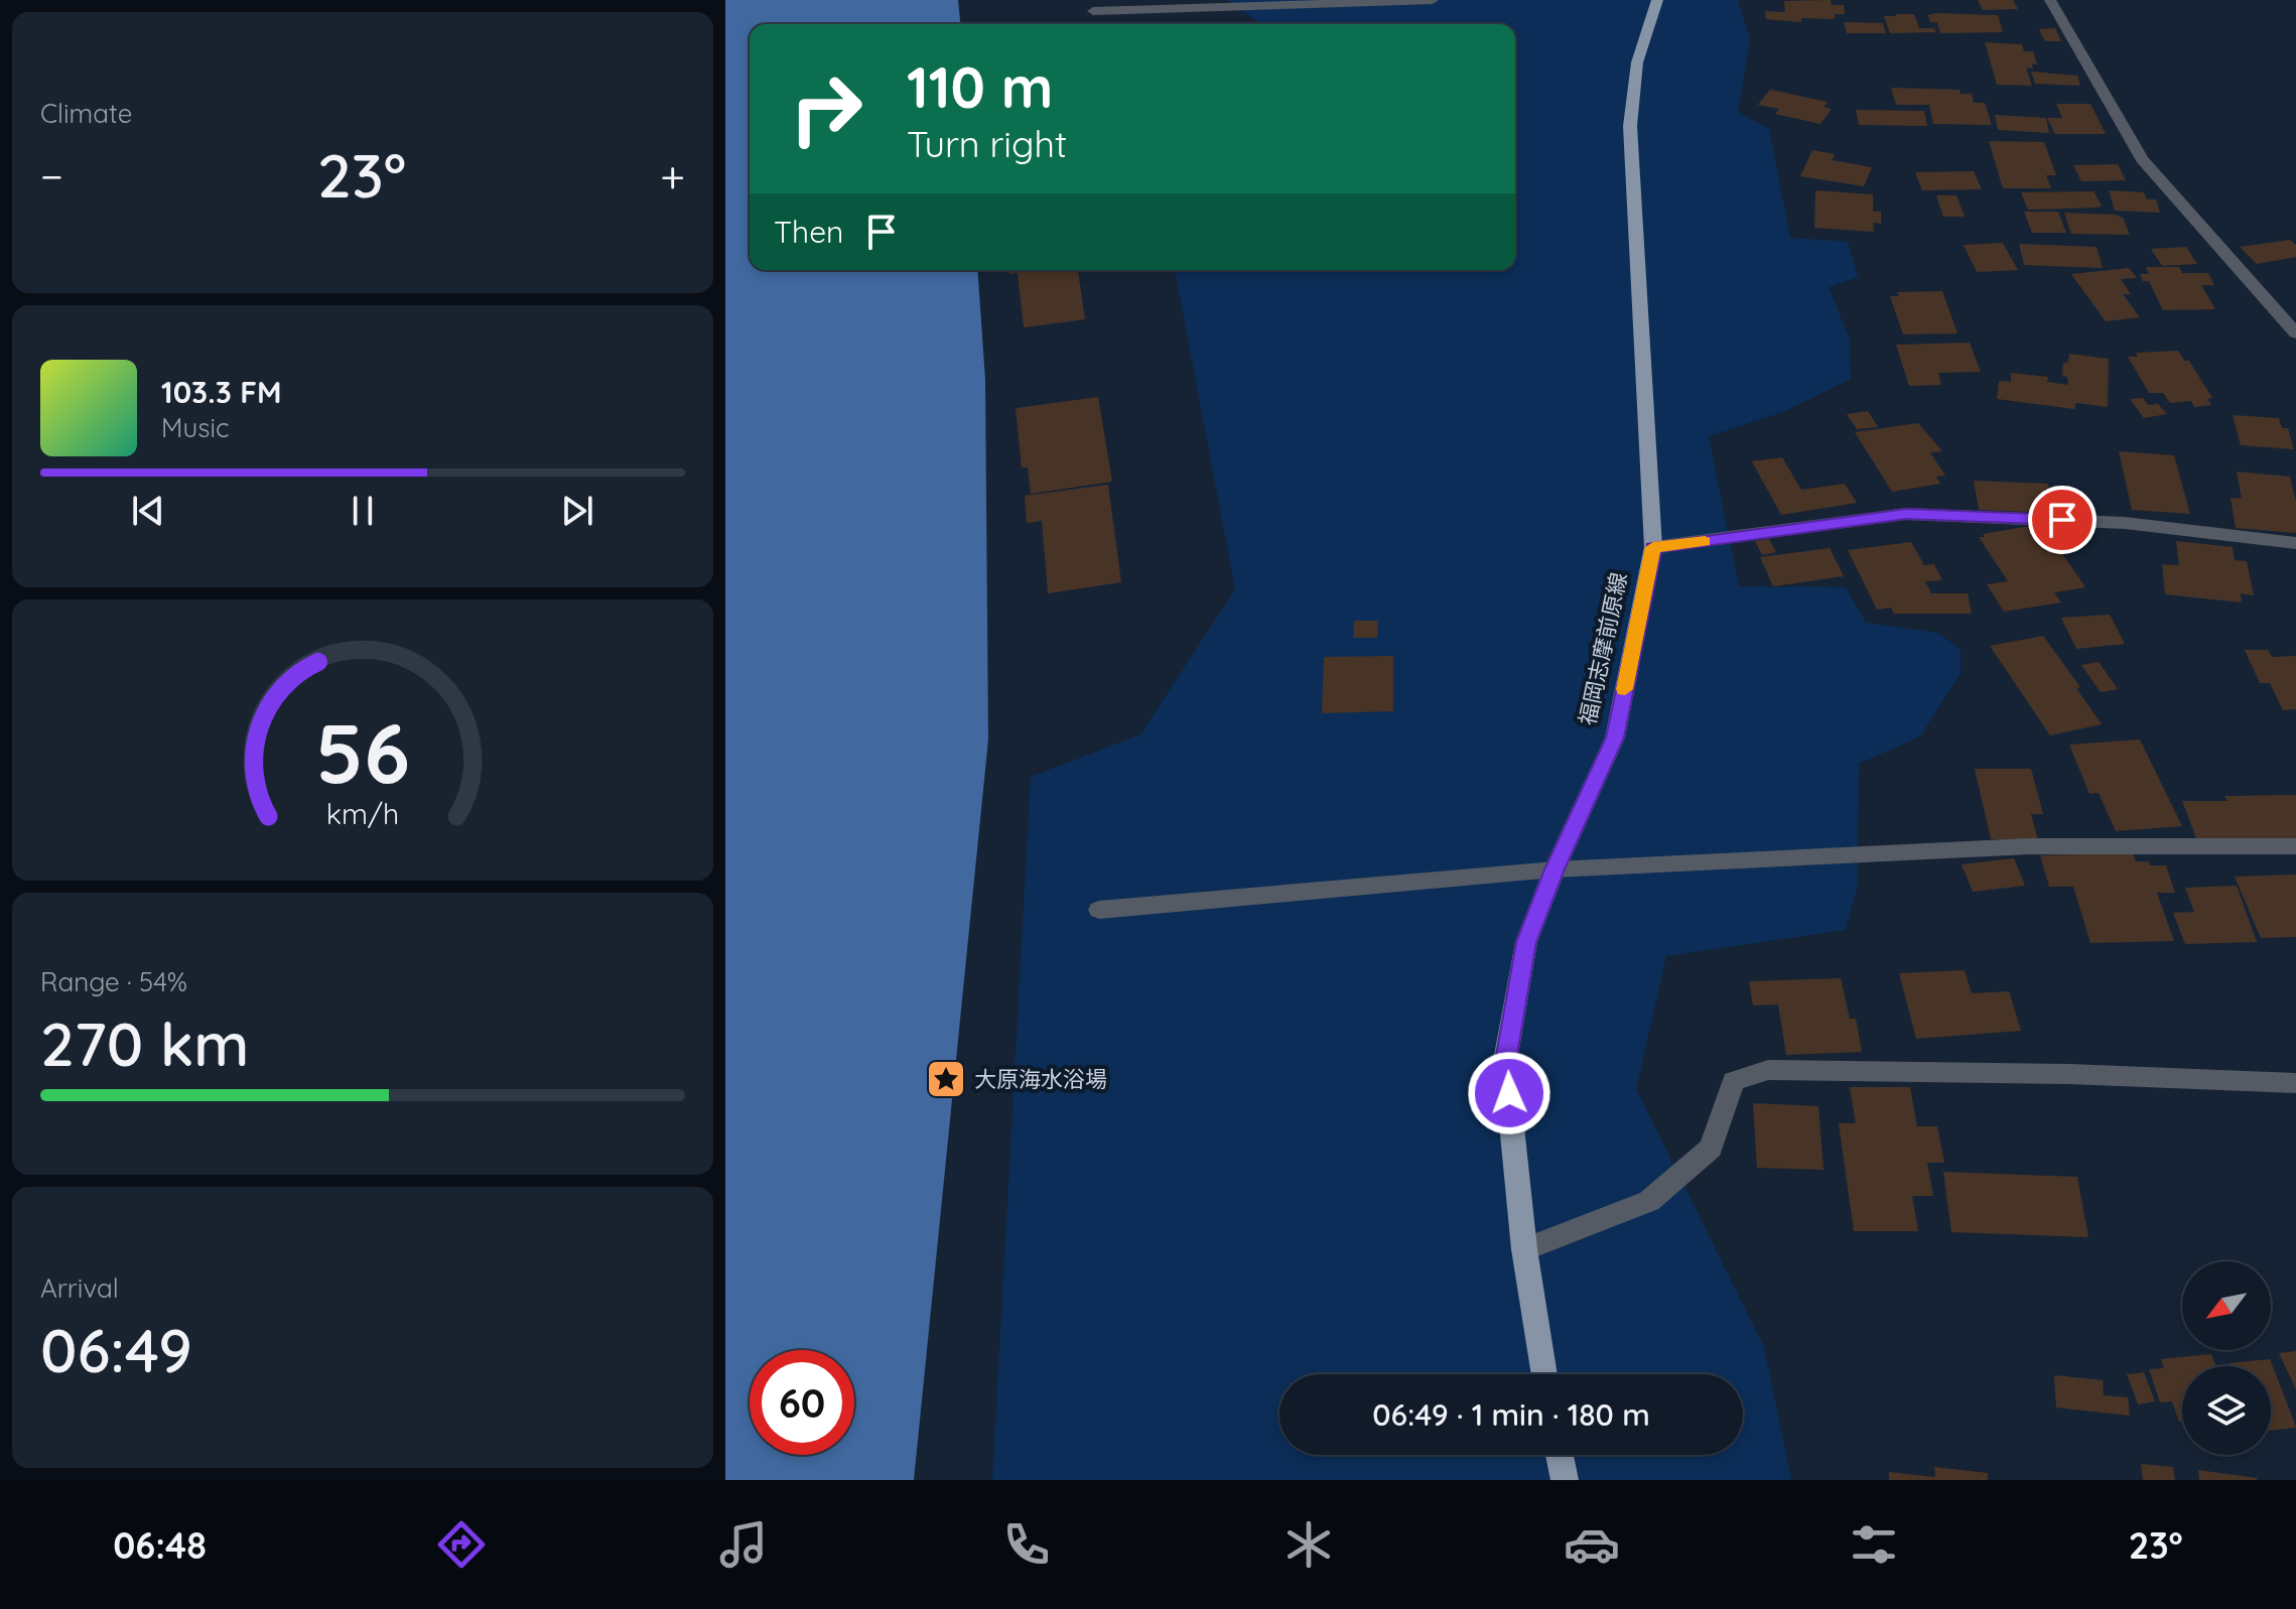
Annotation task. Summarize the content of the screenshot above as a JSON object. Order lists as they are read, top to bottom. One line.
{"streets":{"main road":["福岡志摩前原線"]},"places":{"place":["大原海水浴場"]},"north":"bottom left","page":{"tile":["Climate",["Range · 54%","270 km"],["Arrival","06:49"]],"turn":["110 m","Turn right"],"heat":["−","23°","+"],"then":"Then","song":["103.3 FM","Music"],"limit":"60","trip":"06:49 · 1 min · 180 m","tabs":["06:48","23°"],"gauge":["56","km/h"]}}
